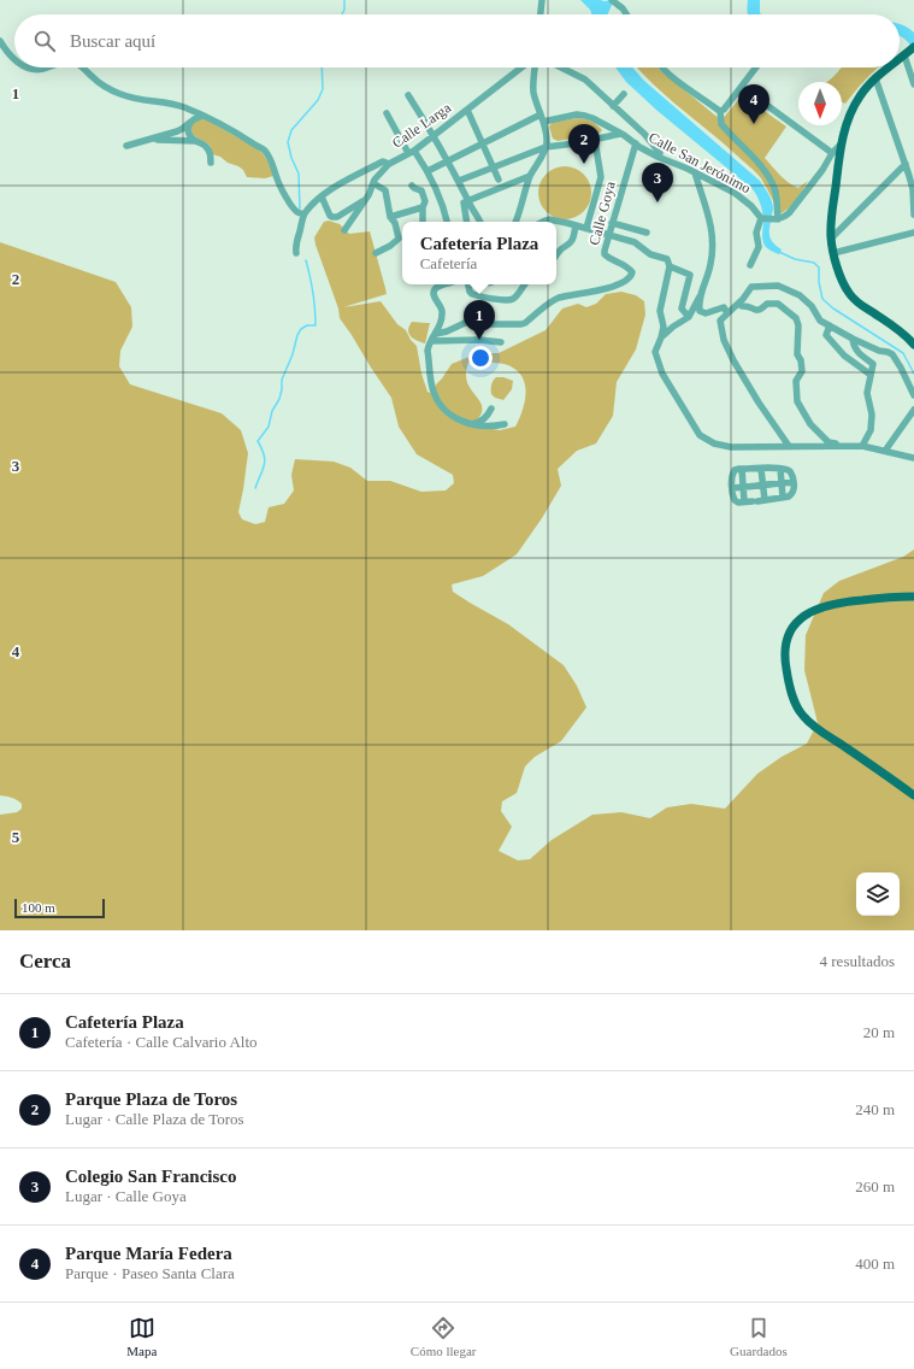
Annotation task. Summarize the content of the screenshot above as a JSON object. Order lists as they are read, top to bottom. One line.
{"streets":{"street":["Calle Larga","Calle San Jerónimo","Calle Goya"]},"crossings":[["Calle San Jerónimo","Calle Goya"]],"scale_bar":"100 m","north":"bottom","page":{"search":"Buscar aquí","pins":["4","2","3","1"],"popup":["Cafetería Plaza","Cafetería"],"scale":"100 m","heading":["Cerca","4 resultados"],"list":[{"mark":"1","name":"Cafetería Plaza","note":"Cafetería · Calle Calvario Alto","value":"20 m"},{"mark":"2","name":"Parque Plaza de Toros","note":"Lugar · Calle Plaza de Toros","value":"240 m"},{"mark":"3","name":"Colegio San Francisco","note":"Lugar · Calle Goya","value":"260 m"},{"mark":"4","name":"Parque María Federa","note":"Parque · Paseo Santa Clara","value":"400 m"}],"nav":["Mapa","Cómo llegar","Guardados"]},"grid":{"rows":["1","2","3","4","5"]}}
